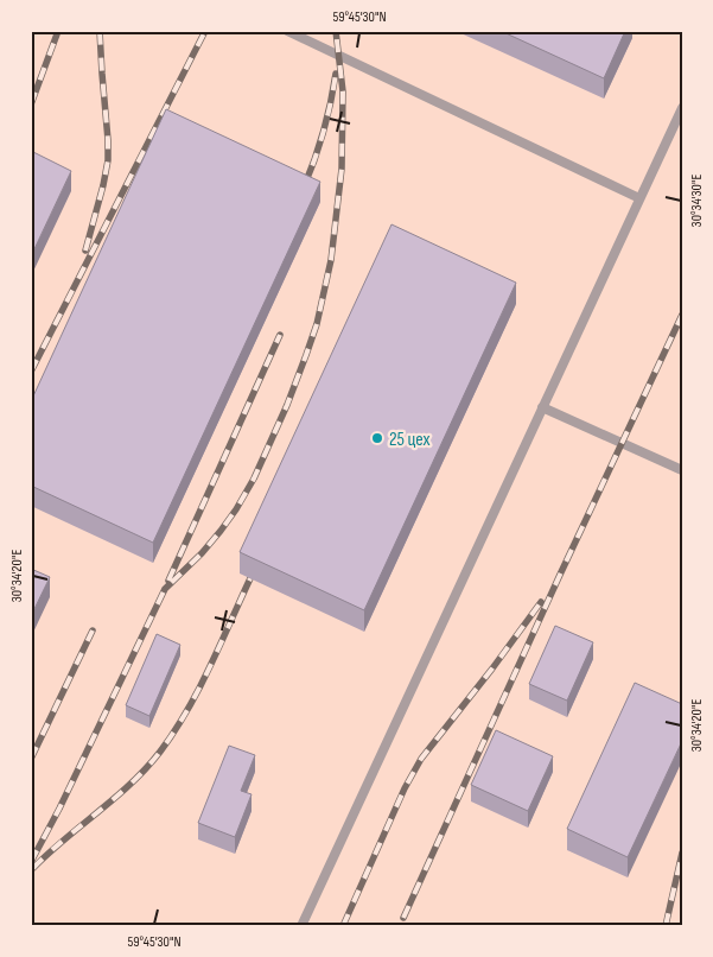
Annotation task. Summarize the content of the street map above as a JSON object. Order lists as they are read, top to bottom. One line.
{"places":["25 цех"],"coordinates":["59°45'30\"N","30°34'30\"E","30°34'20\"E"]}
